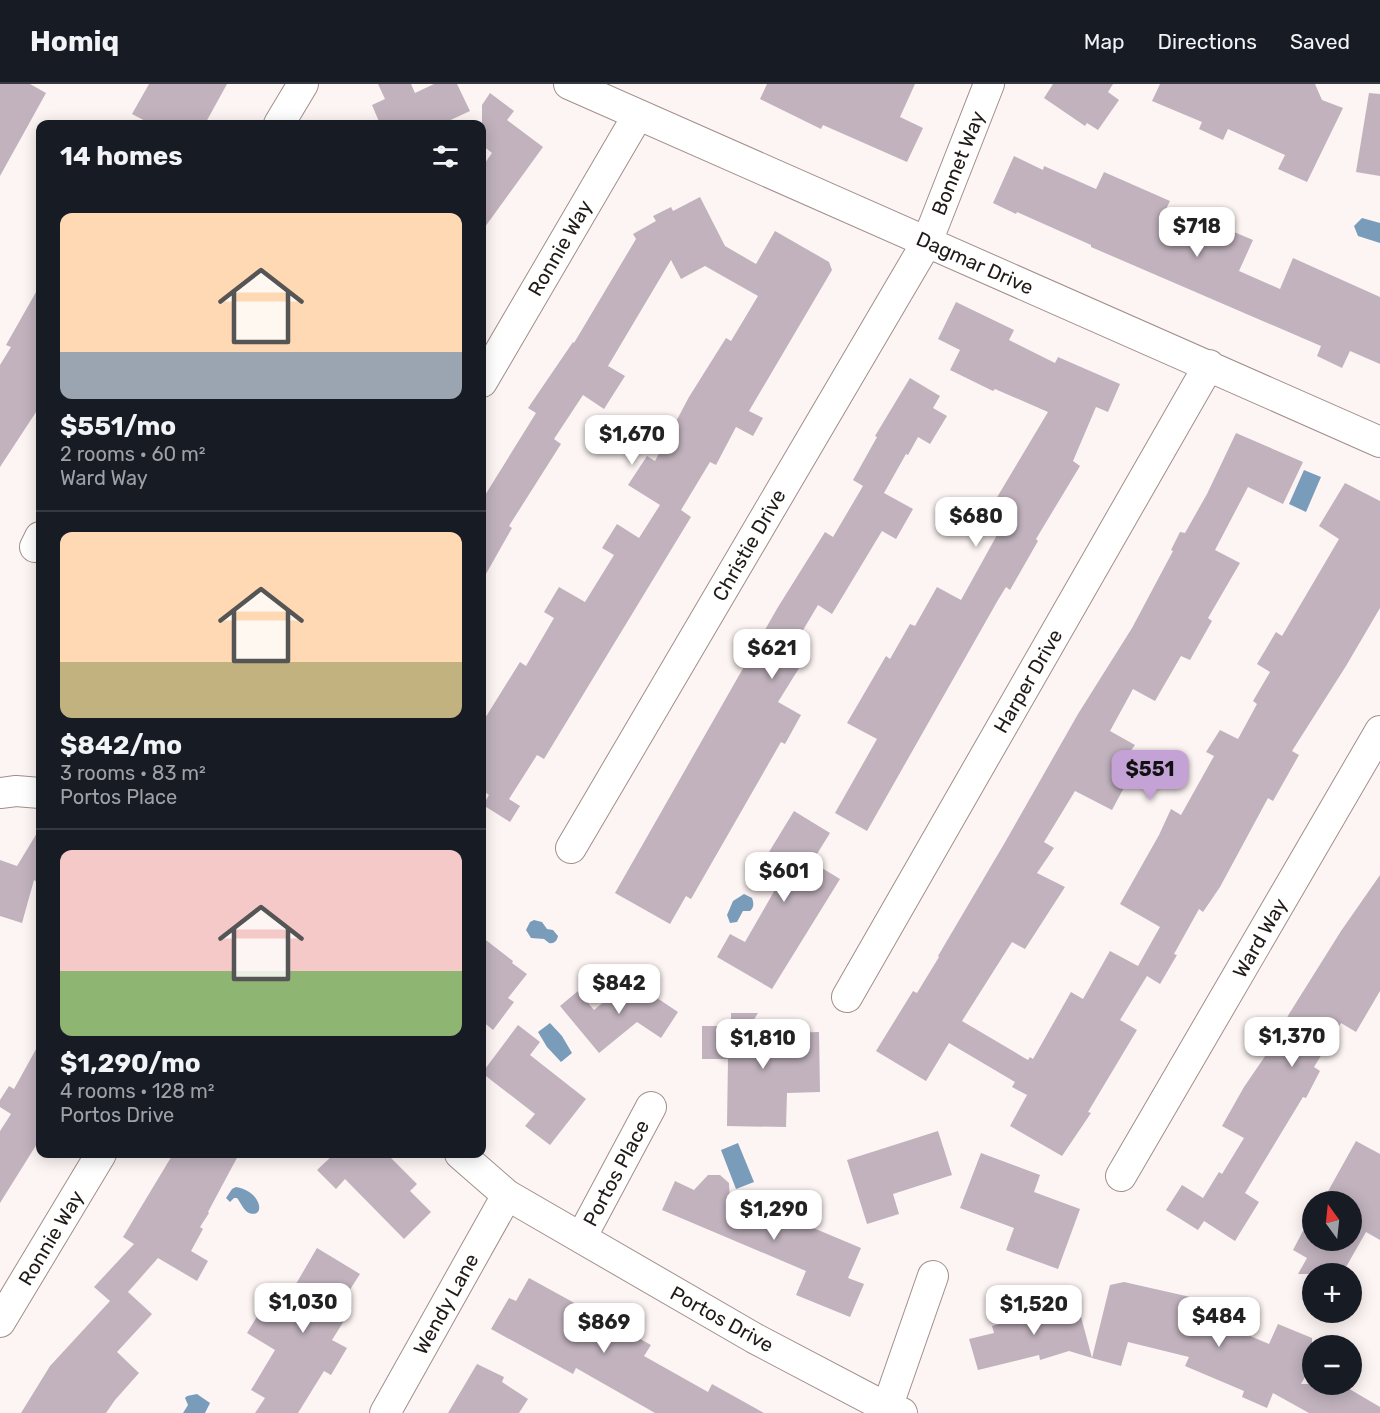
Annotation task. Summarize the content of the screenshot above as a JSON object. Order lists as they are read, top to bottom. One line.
{"streets":{"street":["Bonnet Way","Ronnie Way","Dagmar Drive","Christie Drive","Harper Drive","Ward Way","Portos Place","Wendy Lane","Portos Drive"]},"crossings":[["Bonnet Way","Dagmar Drive"],["Bonnet Way","Christie Drive"],["Ronnie Way","Dagmar Drive"],["Dagmar Drive","Christie Drive"],["Dagmar Drive","Harper Drive"],["Portos Place","Portos Drive"],["Wendy Lane","Portos Drive"]],"north":"top","page":{"header":"Homiq","nav":["Map","Directions","Saved"],"heading":"14 homes","list":[{"name":"$551/mo","note":"2 rooms · 60 m² · Ward Way"},{"name":"$842/mo","note":"3 rooms · 83 m² · Portos Place"},{"name":"$1,290/mo","note":"4 rooms · 128 m² · Portos Drive"}],"price":["$718","$1,670","$680","$621","$551","$601","$842","$1,370","$1,810","$1,290","$1,030","$1,520","$484","$869"],"map_buttons":["+","−"]}}
